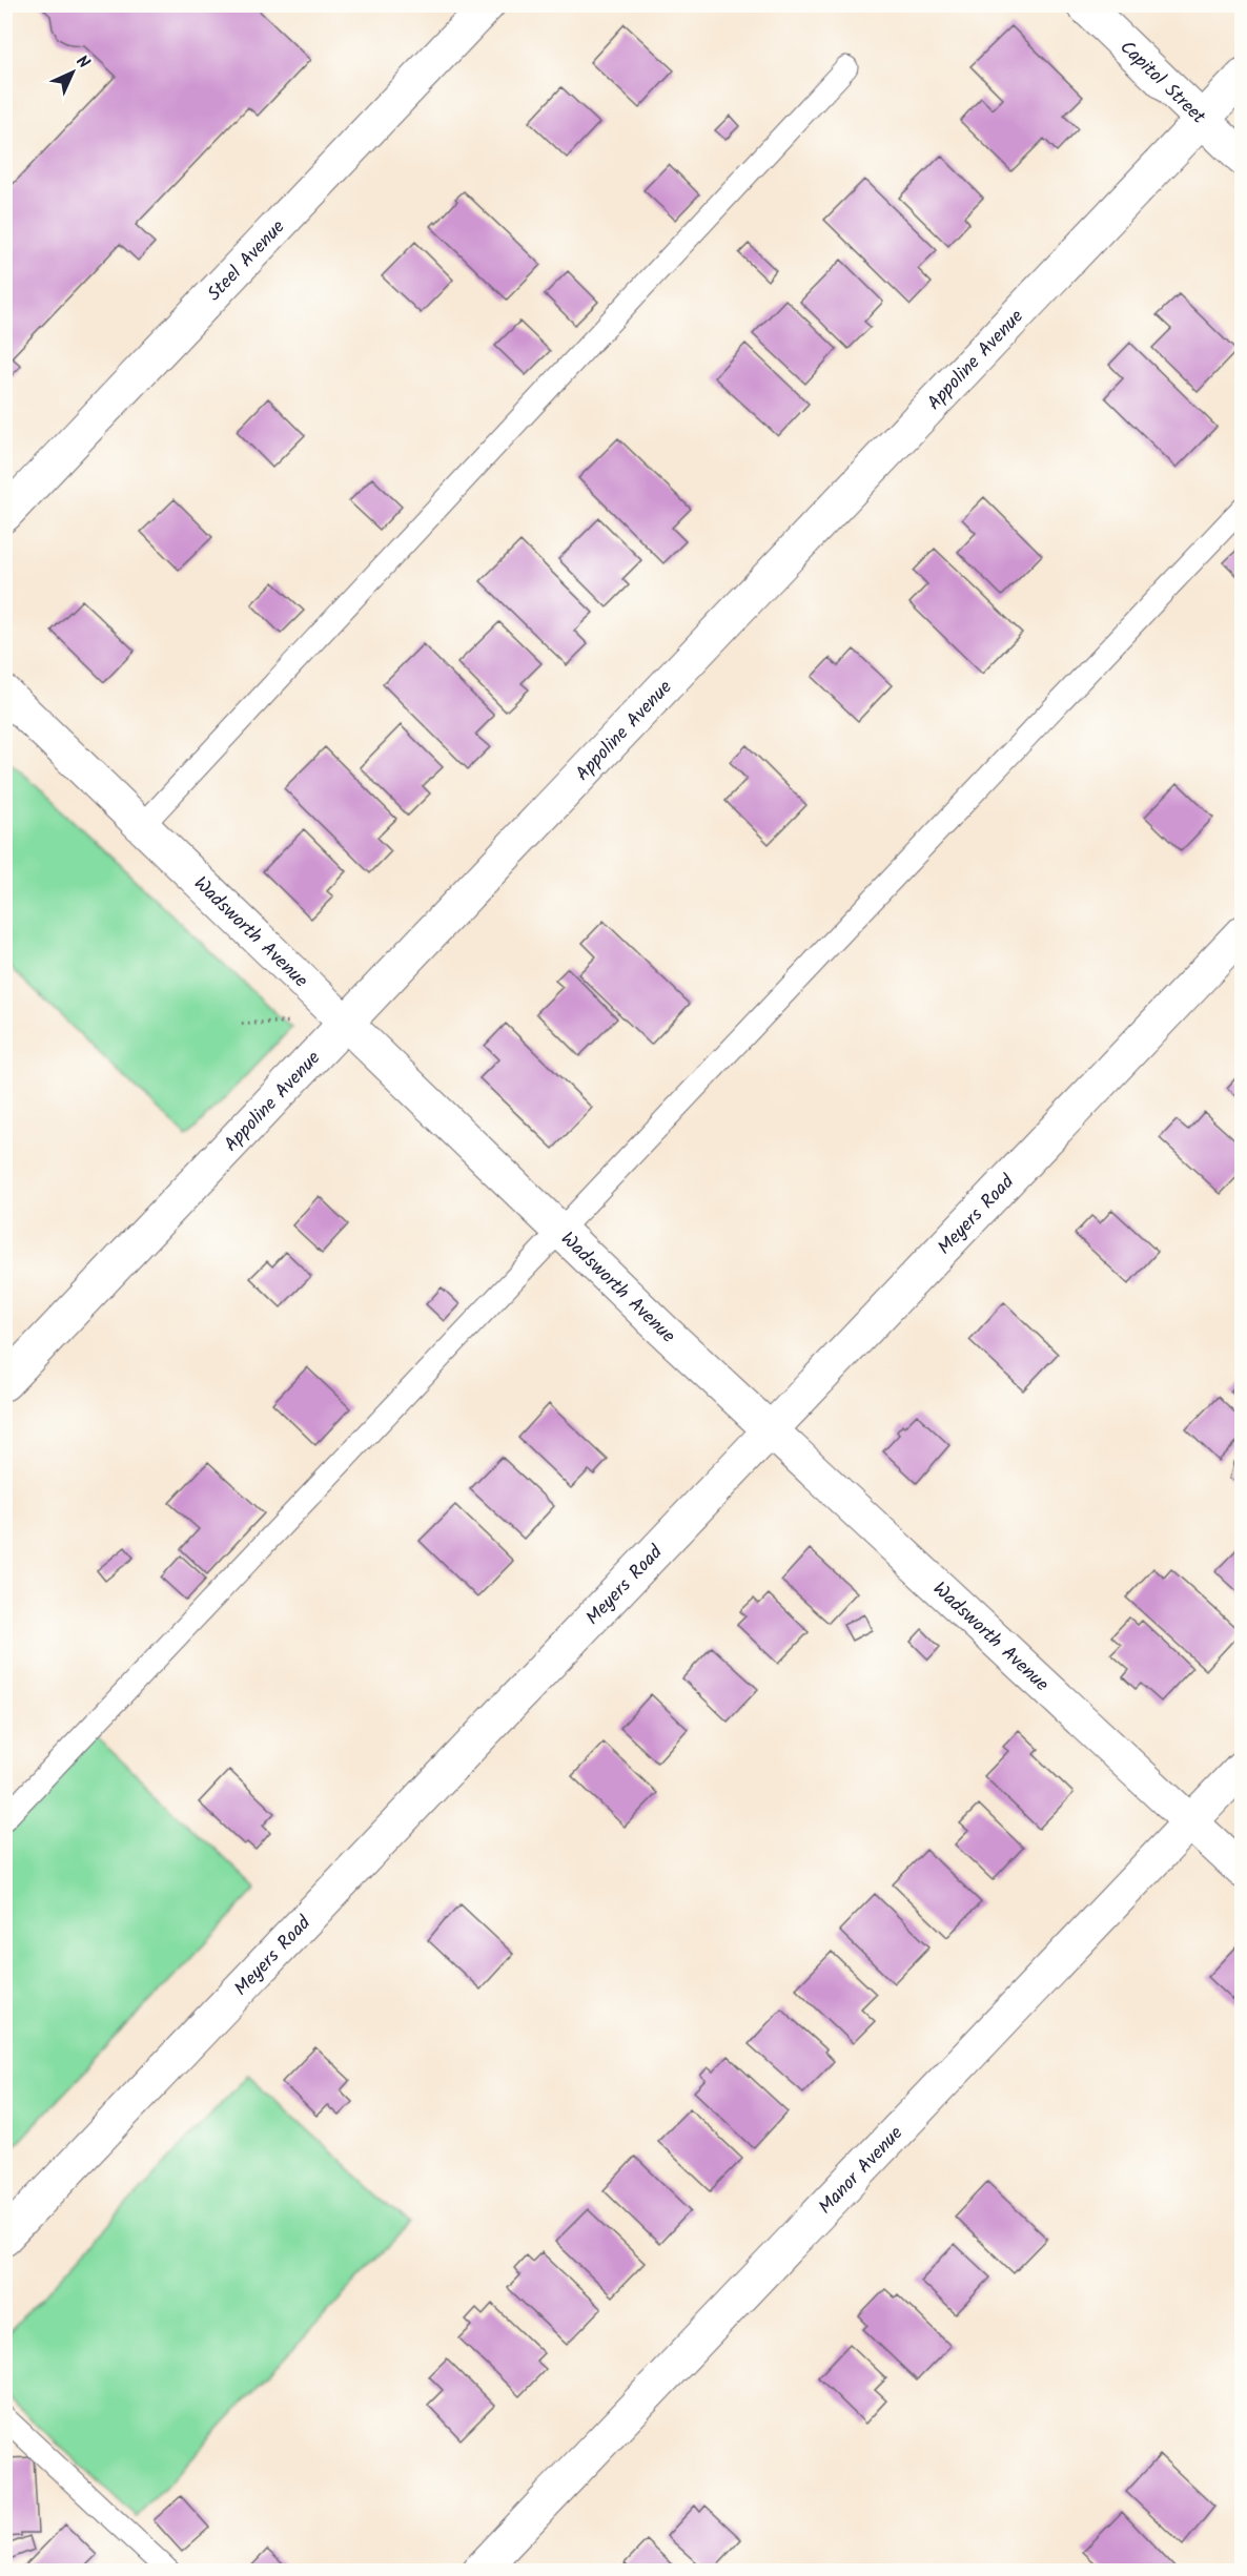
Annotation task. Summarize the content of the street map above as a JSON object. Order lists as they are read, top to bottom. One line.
{"streets":{"street":["Capitol Street","Steel Avenue","Appoline Avenue","Wadsworth Avenue","Meyers Road","Manor Avenue"]},"crossings":[["Capitol Street","Appoline Avenue"],["Appoline Avenue","Wadsworth Avenue"],["Wadsworth Avenue","Meyers Road"],["Wadsworth Avenue","Manor Avenue"]],"north":"top right"}
